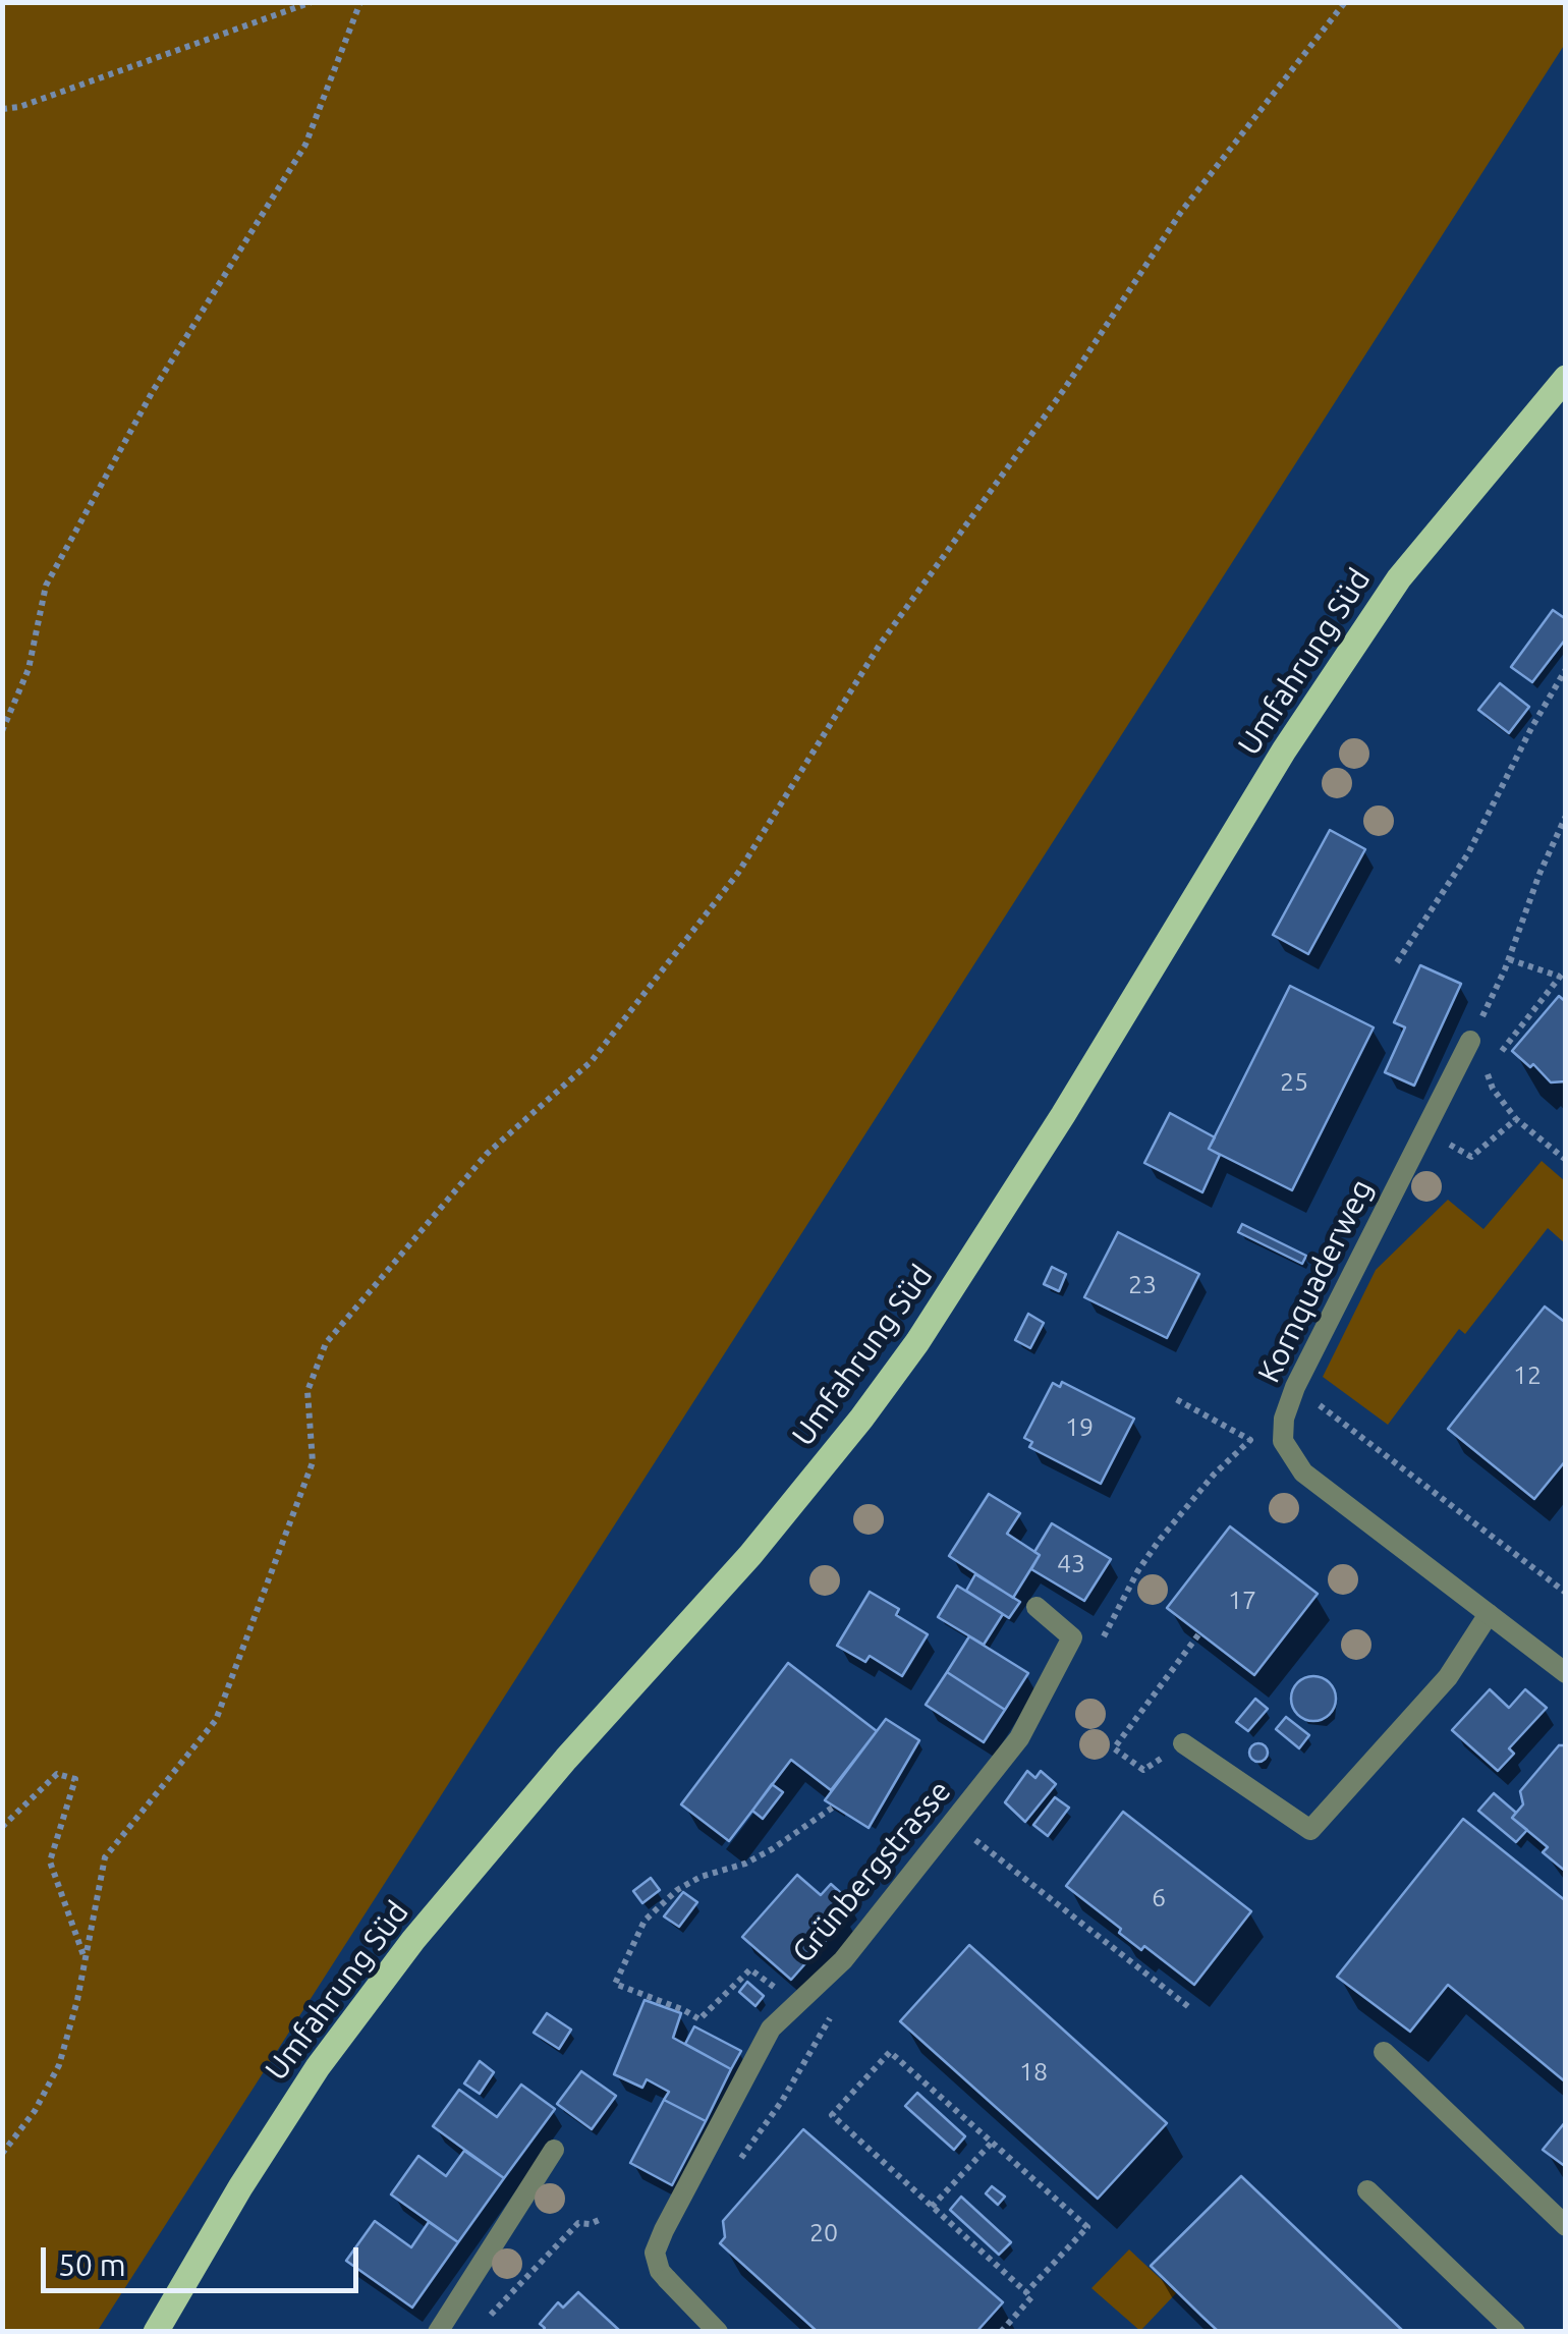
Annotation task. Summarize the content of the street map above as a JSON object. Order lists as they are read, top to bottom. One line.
{"streets":{"main road":["Umfahrung Süd"],"street":["Kornquaderweg","Grünbergstrasse"]},"house_numbers":["25","23","12","19","43","17","6","18","20"],"scale_bar":"50 m"}
